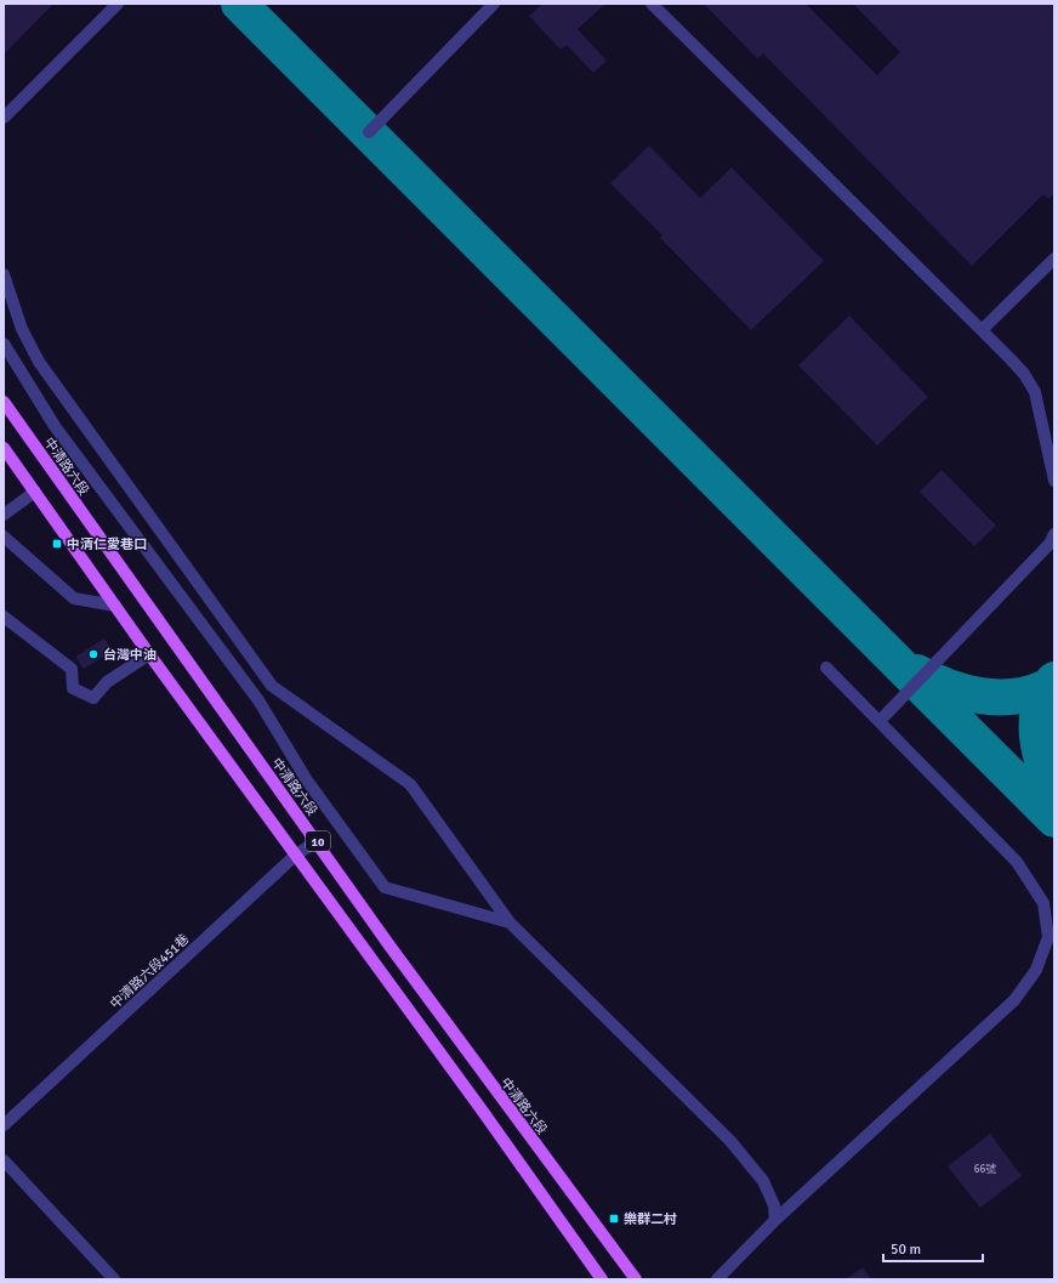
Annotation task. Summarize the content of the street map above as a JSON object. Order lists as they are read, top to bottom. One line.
{"streets":{"main road":["中清路六段","10"],"street":["中清路六段451巷"]},"crossings":[["中清路六段","中清路六段451巷"],["10","中清路六段451巷"]],"places":{"transit":["中清仁愛巷口","樂群二村"],"other":["台灣中油"]},"house_numbers":["66號"],"scale_bar":"50 m"}
